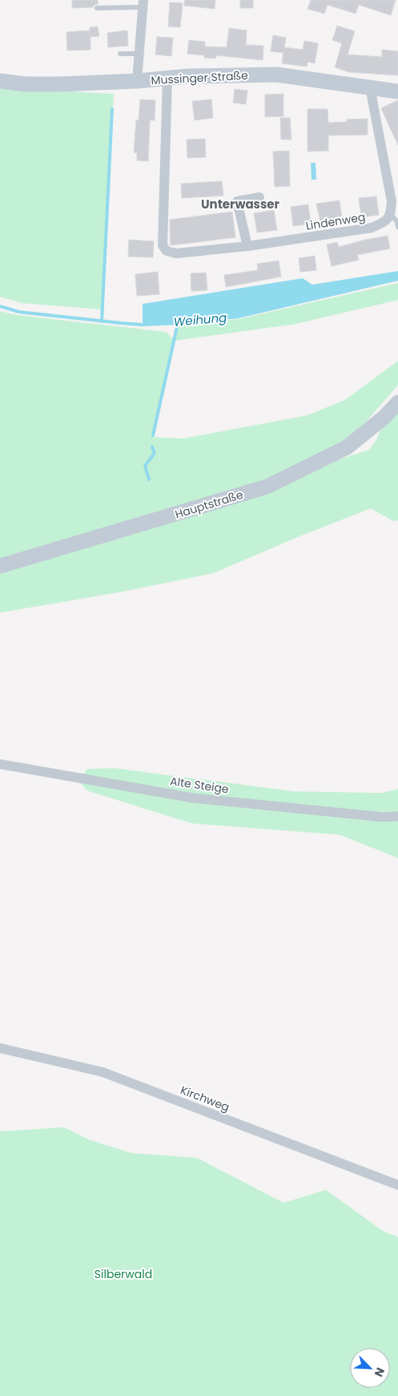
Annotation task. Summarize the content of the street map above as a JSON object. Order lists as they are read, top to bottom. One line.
{"streets":{"main road":["Mussinger Straße","Hauptstraße"],"street":["Lindenweg","Alte Steige","Kirchweg"]},"crossings":[["Mussinger Straße","Lindenweg"]],"districts":["Unterwasser"],"water":["Weihung"],"parks":["Silberwald"],"north":"bottom right"}
